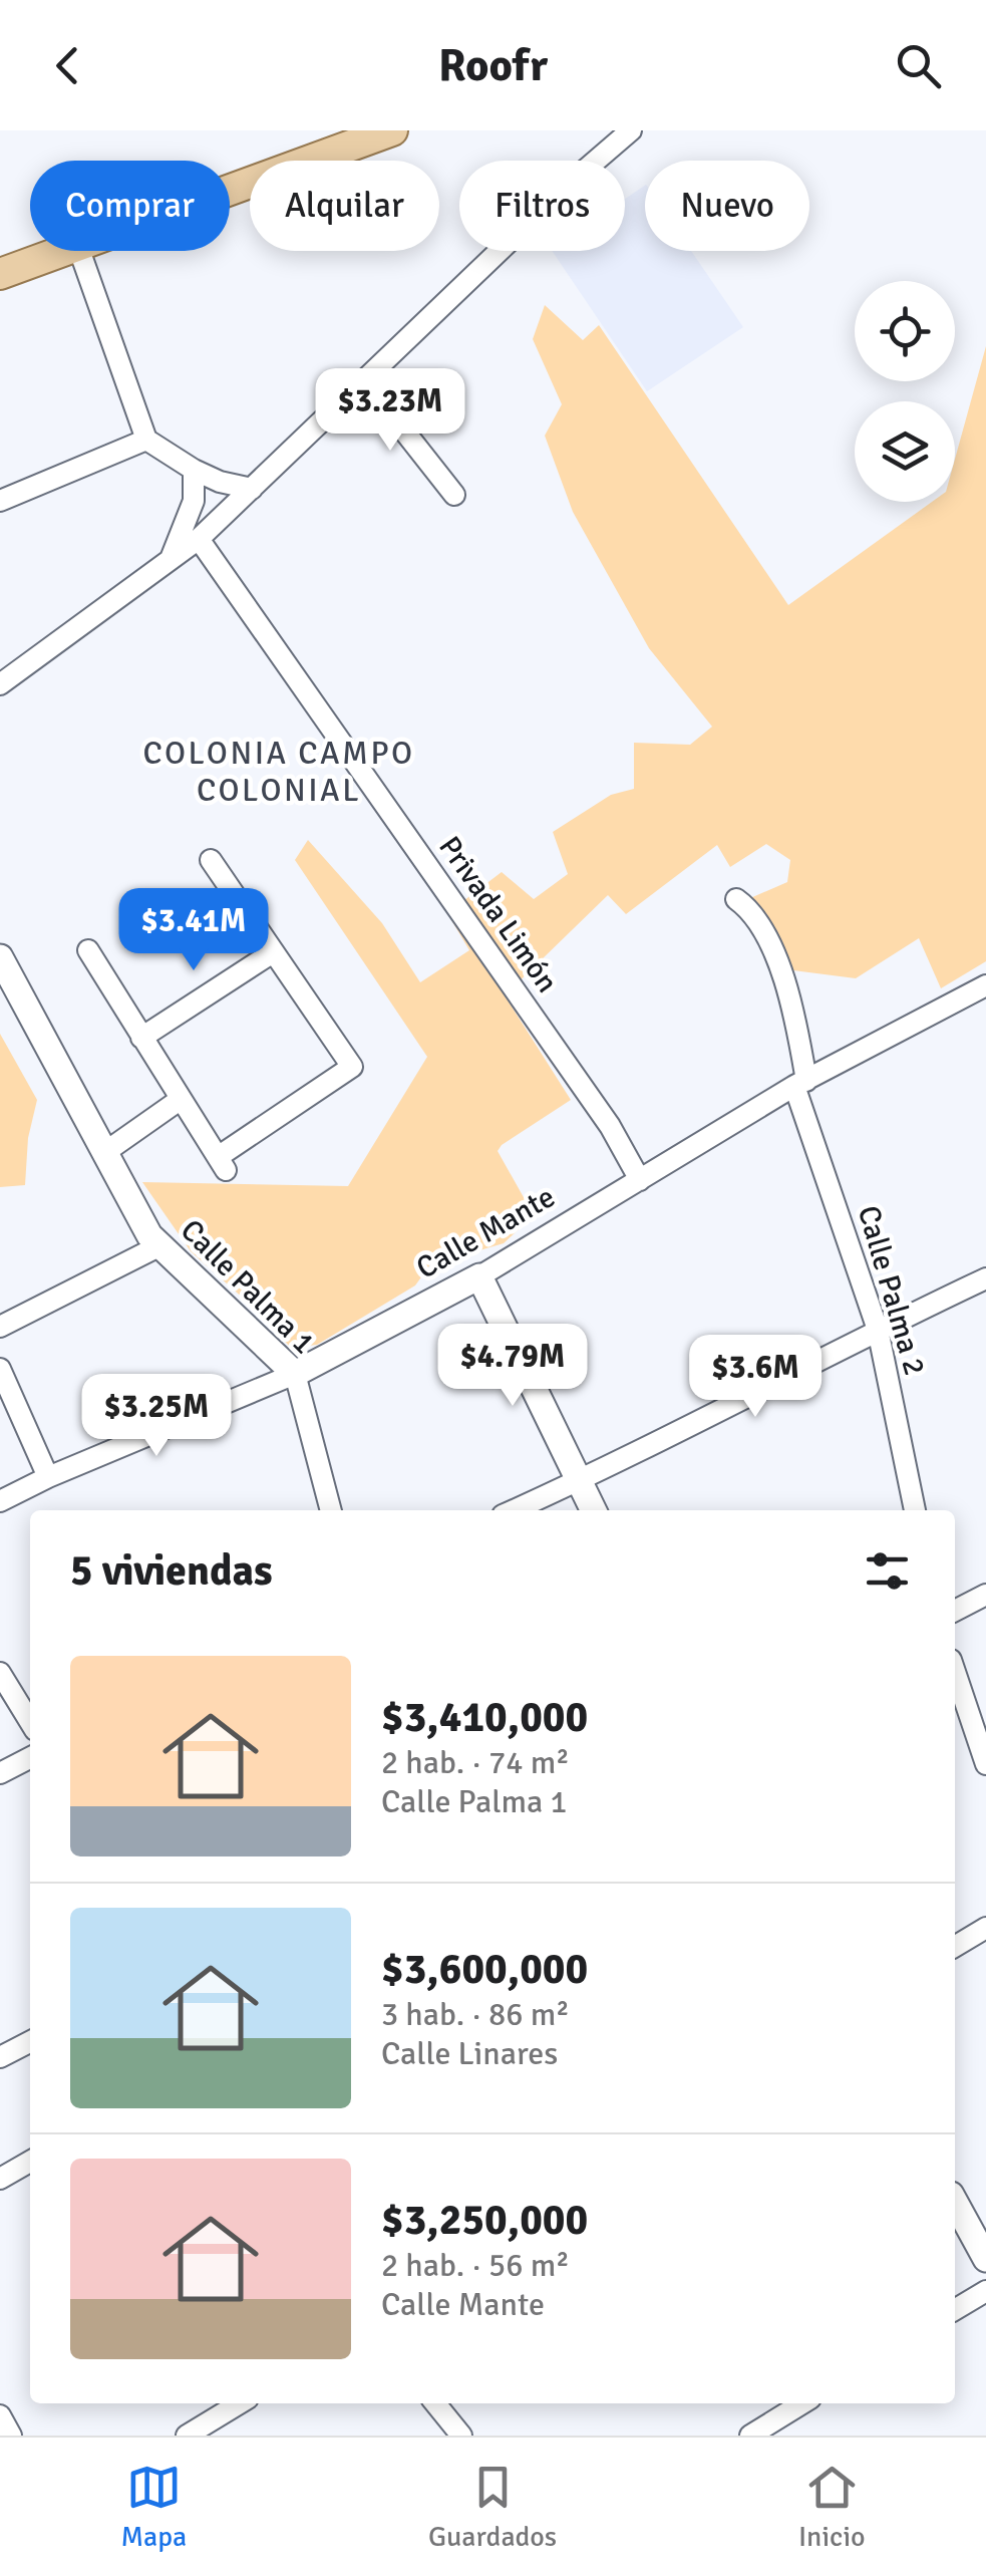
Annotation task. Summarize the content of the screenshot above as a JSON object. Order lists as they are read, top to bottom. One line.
{"streets":{"street":["Privada Limón","Calle Mante","Calle Palma 1","Calle Palma 2"]},"crossings":[["Privada Limón","Calle Mante"],["Calle Mante","Calle Palma 1"],["Calle Mante","Calle Palma 2"]],"districts":["COLONIA CAMPO COLONIAL"],"page":{"header":"Roofr","chip":["Comprar","Alquilar","Filtros","Nuevo"],"price":["$3.23M","$3.41M","$4.79M","$3.6M","$3.25M"],"heading":"5 viviendas","list":[{"name":"$3,410,000","note":"2 hab. · 74 m² · Calle Palma 1"},{"name":"$3,600,000","note":"3 hab. · 86 m² · Calle Linares"},{"name":"$3,250,000","note":"2 hab. · 56 m² · Calle Mante"}],"tabs":["Mapa","Guardados","Inicio"]}}
